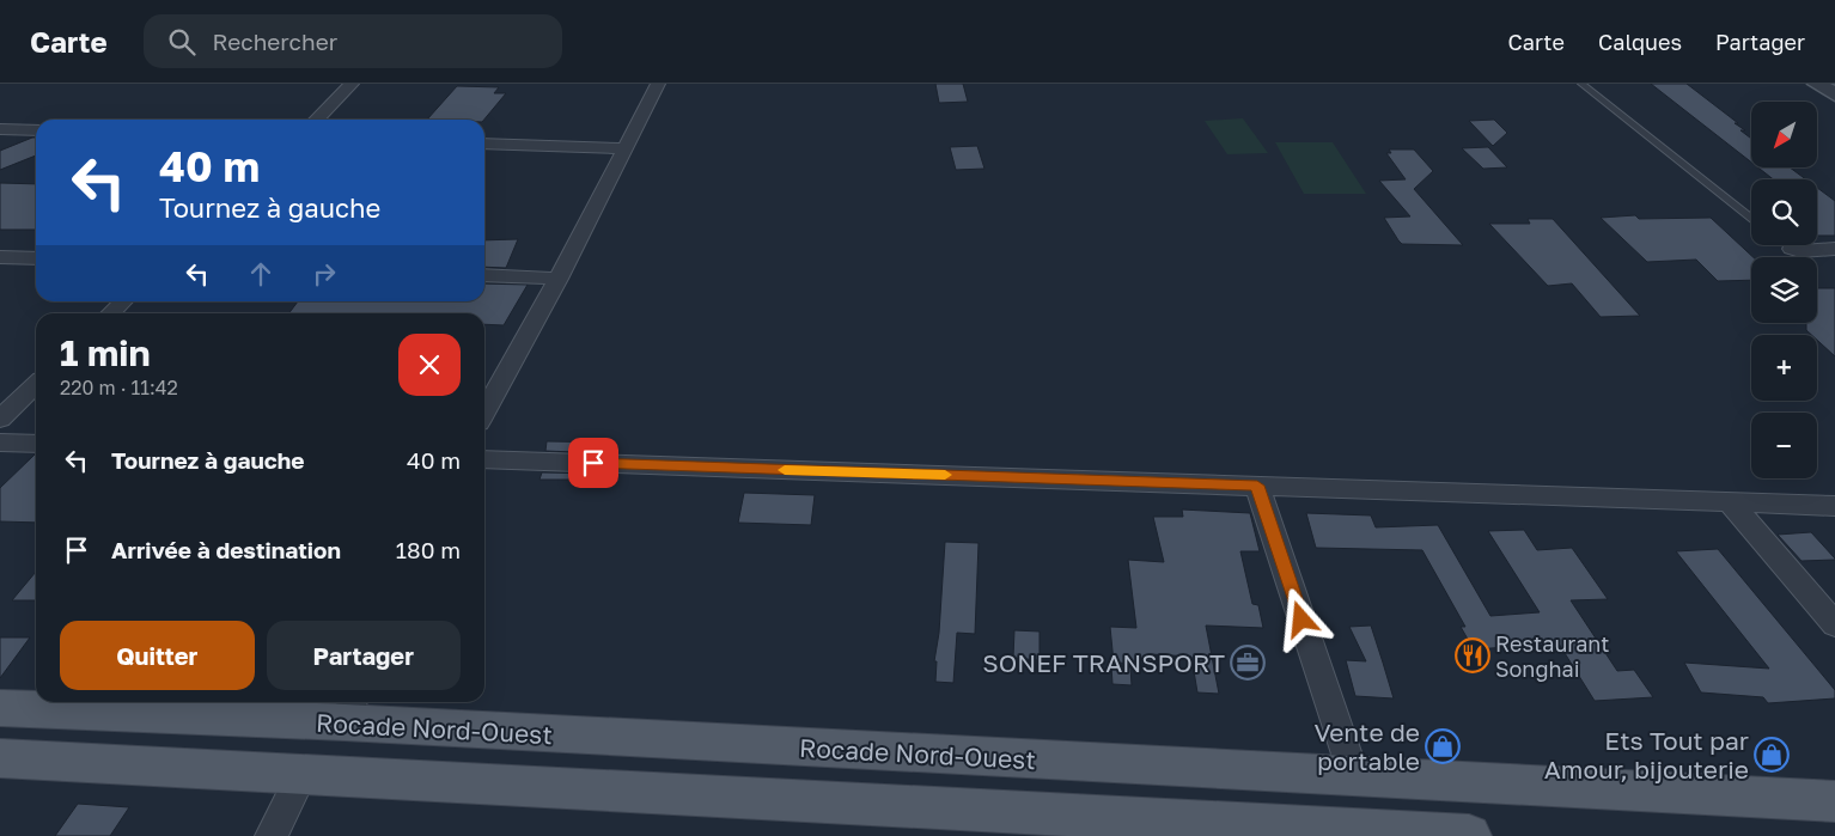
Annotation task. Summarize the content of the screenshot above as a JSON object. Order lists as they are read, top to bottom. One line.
{"streets":{"main road":["Rocade Nord-Ouest"]},"places":{"restaurant":["Restaurant Songhai"],"office":["SONEF TRANSPORT"],"shop":["Vente de portable","Ets Tout par Amour, bijouterie"]},"north":"bottom left","page":{"header":"Carte","search":"Rechercher","nav":["Carte","Calques","Partager"],"map_buttons":["+","−"],"turn":["40 m","Tournez à gauche"],"heading":["1 min","220 m · 11:42"],"list":[{"name":"Tournez à gauche","value":"40 m"},{"name":"Arrivée à destination","value":"180 m"}],"buttons":["Quitter","Partager"]}}
